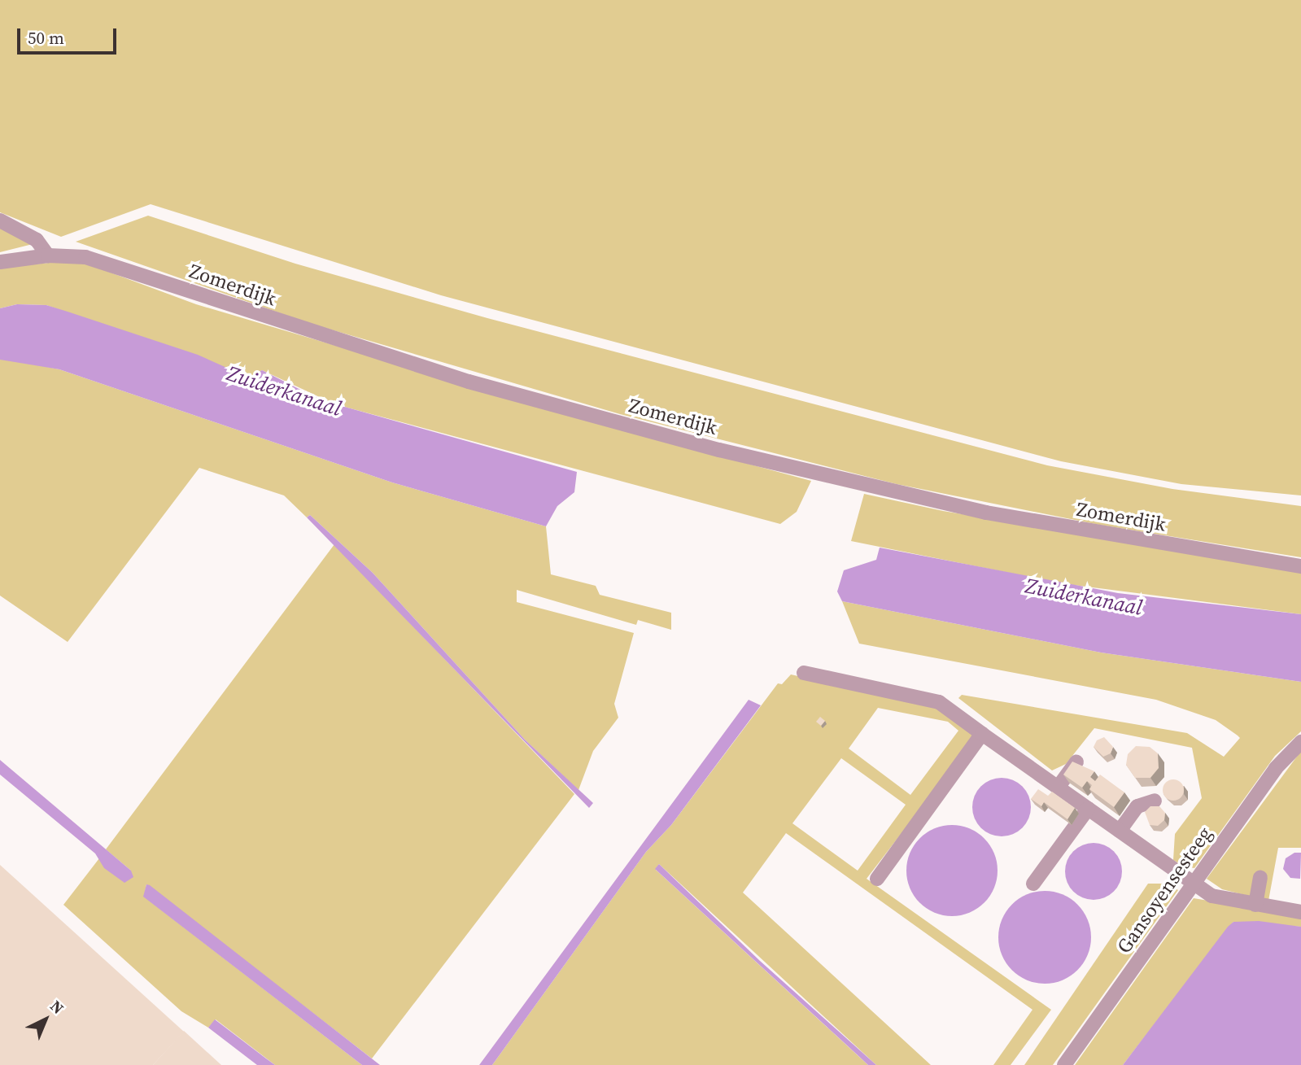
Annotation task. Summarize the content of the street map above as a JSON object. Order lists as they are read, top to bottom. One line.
{"streets":{"street":["Zomerdijk","Gansoyensesteeg"]},"water":["Zuiderkanaal"],"scale_bar":"50 m","north":"top right"}
